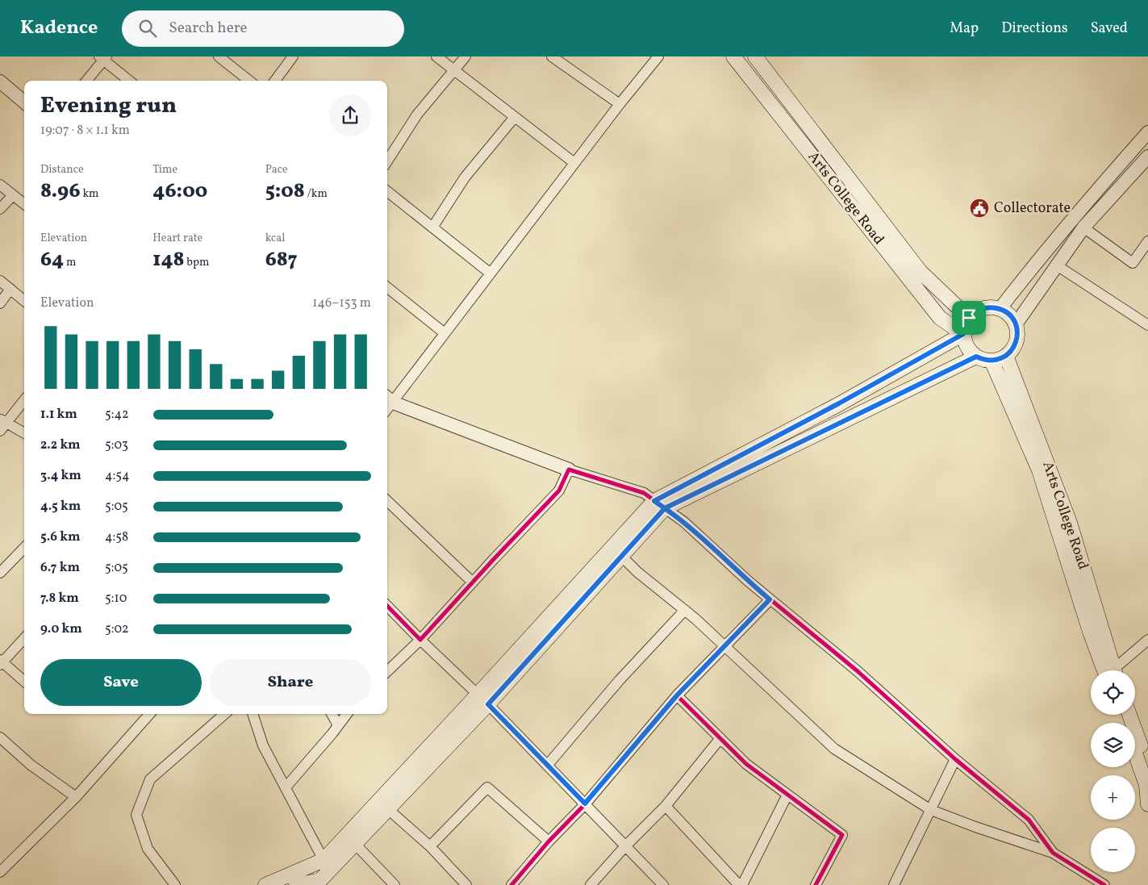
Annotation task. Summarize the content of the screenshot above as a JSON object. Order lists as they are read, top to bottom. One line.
{"streets":{"main road":["Arts College Road"]},"places":{"public building":["Collectorate"]},"page":{"header":"Kadence","search":"Search here","nav":["Map","Directions","Saved"],"heading":["Evening run","19:07 · 8 × 1.1 km"],"stats":[["Distance","8.96 km"],["Time","46:00"],["Pace","5:08 /km"],["Elevation","64 m"],["Heart rate","148 bpm"],["kcal","687"]],"chart":["Elevation","146–153 m"],"list":[{"name":"1.1 km","note":"5:42"},{"name":"2.2 km","note":"5:03"},{"name":"3.4 km","note":"4:54"},{"name":"4.5 km","note":"5:05"},{"name":"5.6 km","note":"4:58"},{"name":"6.7 km","note":"5:05"},{"name":"7.8 km","note":"5:10"},{"name":"9.0 km","note":"5:02"}],"buttons":["Save","Share"],"map_buttons":["+","−"]}}
